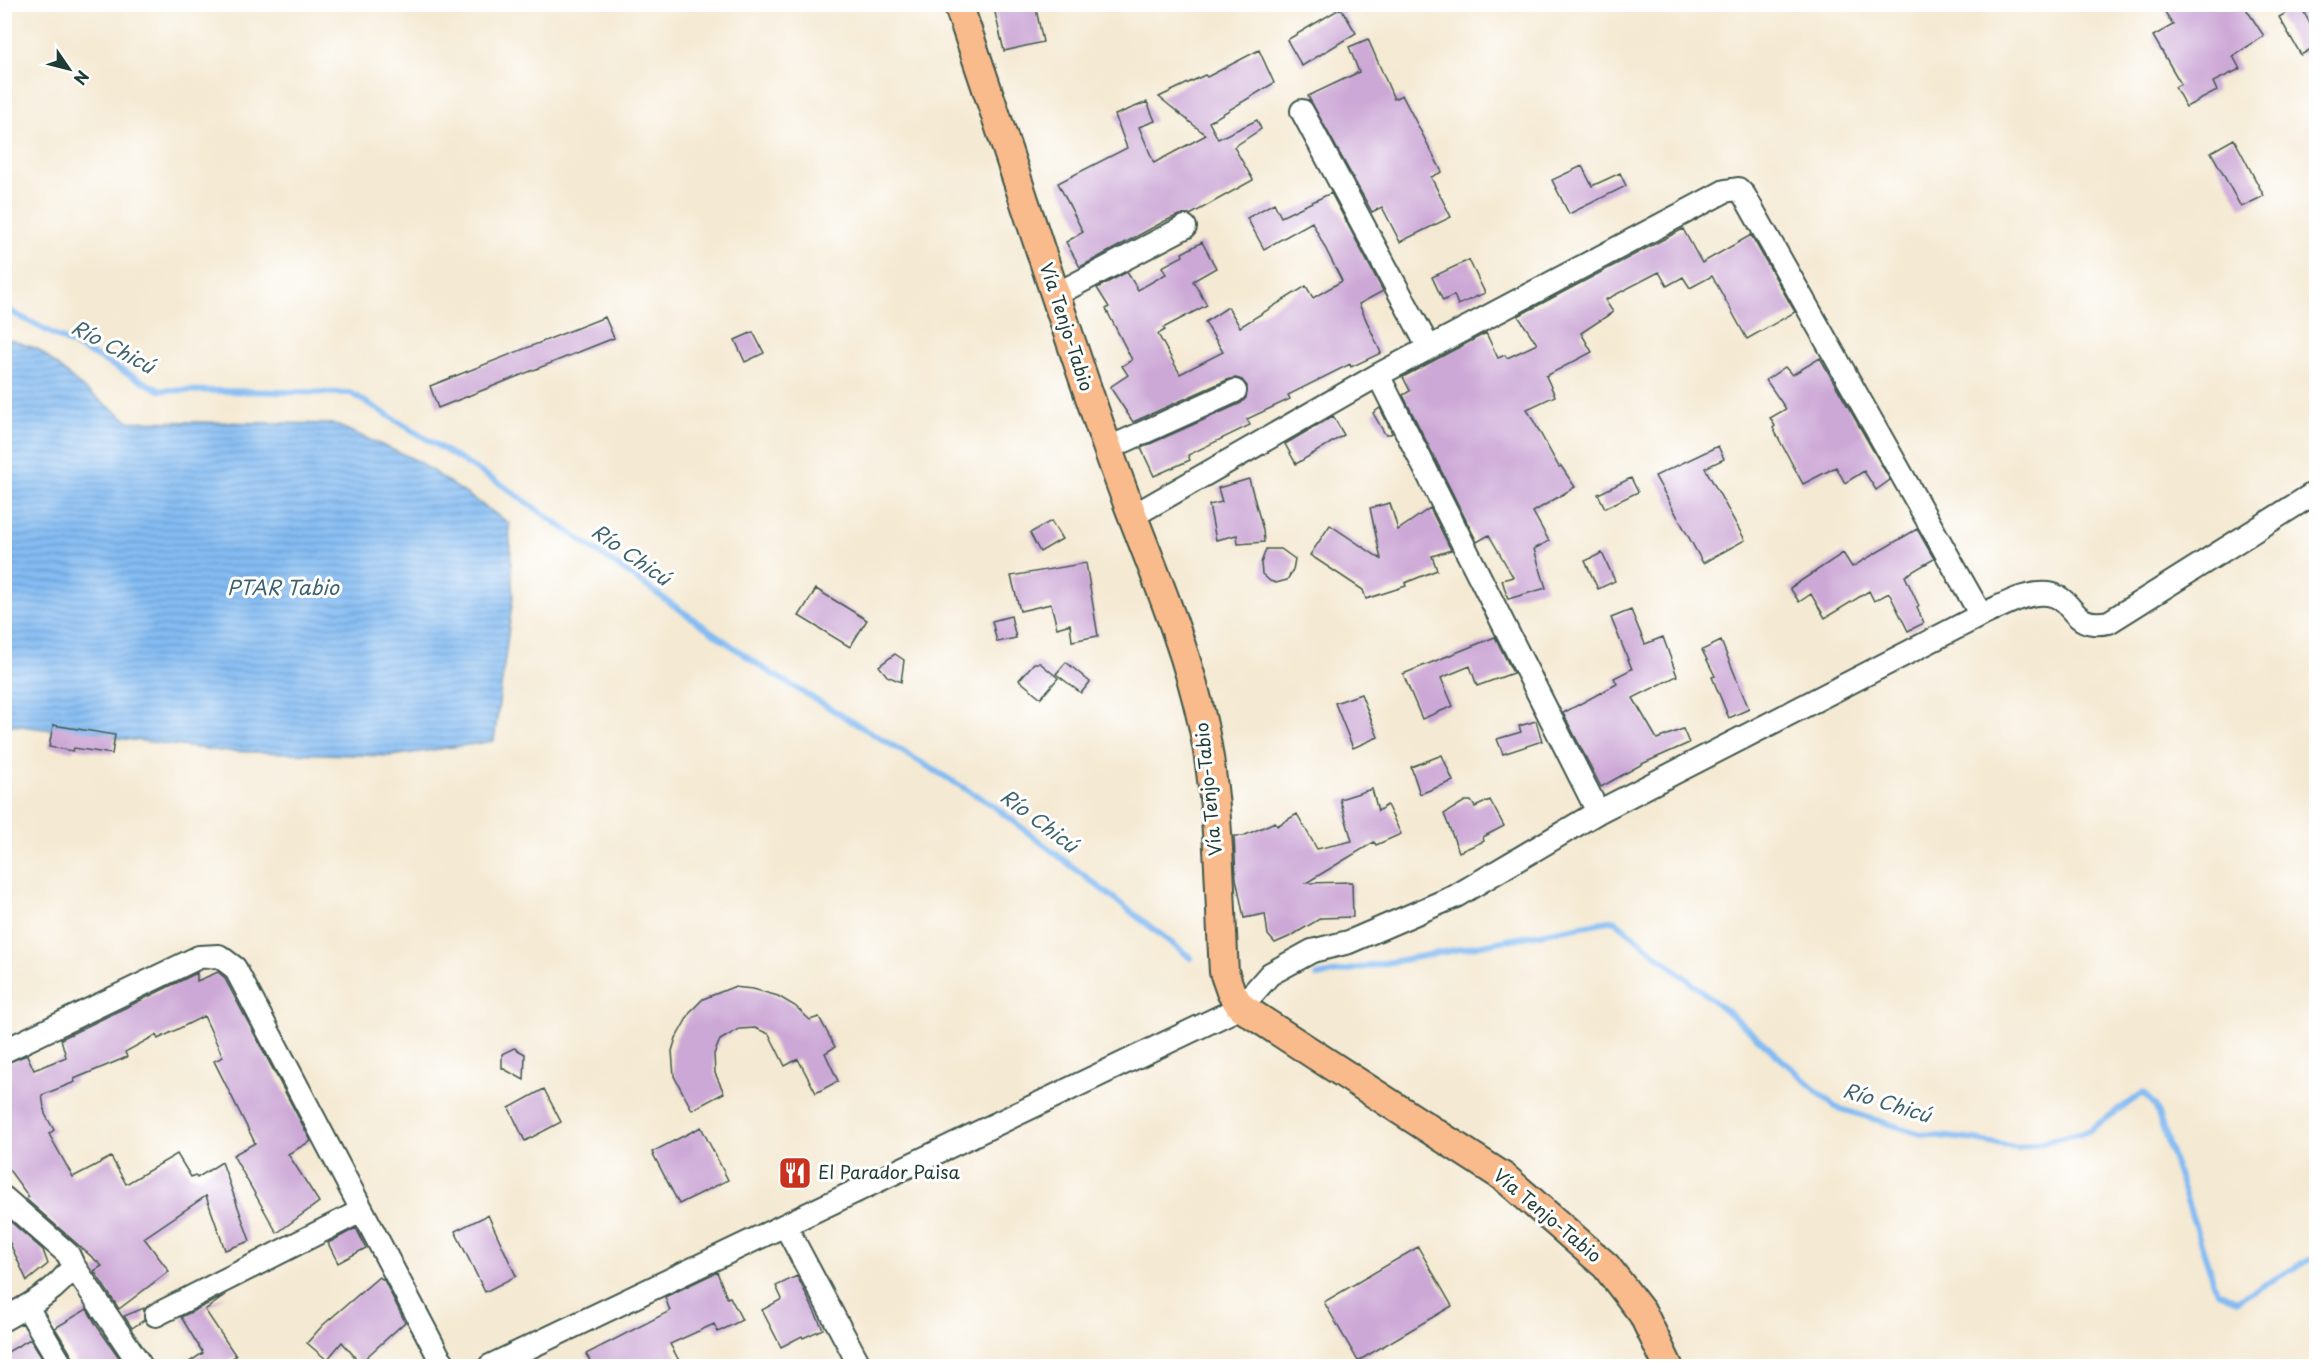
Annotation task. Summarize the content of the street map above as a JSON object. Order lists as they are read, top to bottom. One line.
{"streets":{"main road":["Vía Tenjo-Tabio"]},"water":["Río Chicú","PTAR Tabio"],"places":{"restaurant":["El Parador Paisa"]},"north":"bottom right"}
